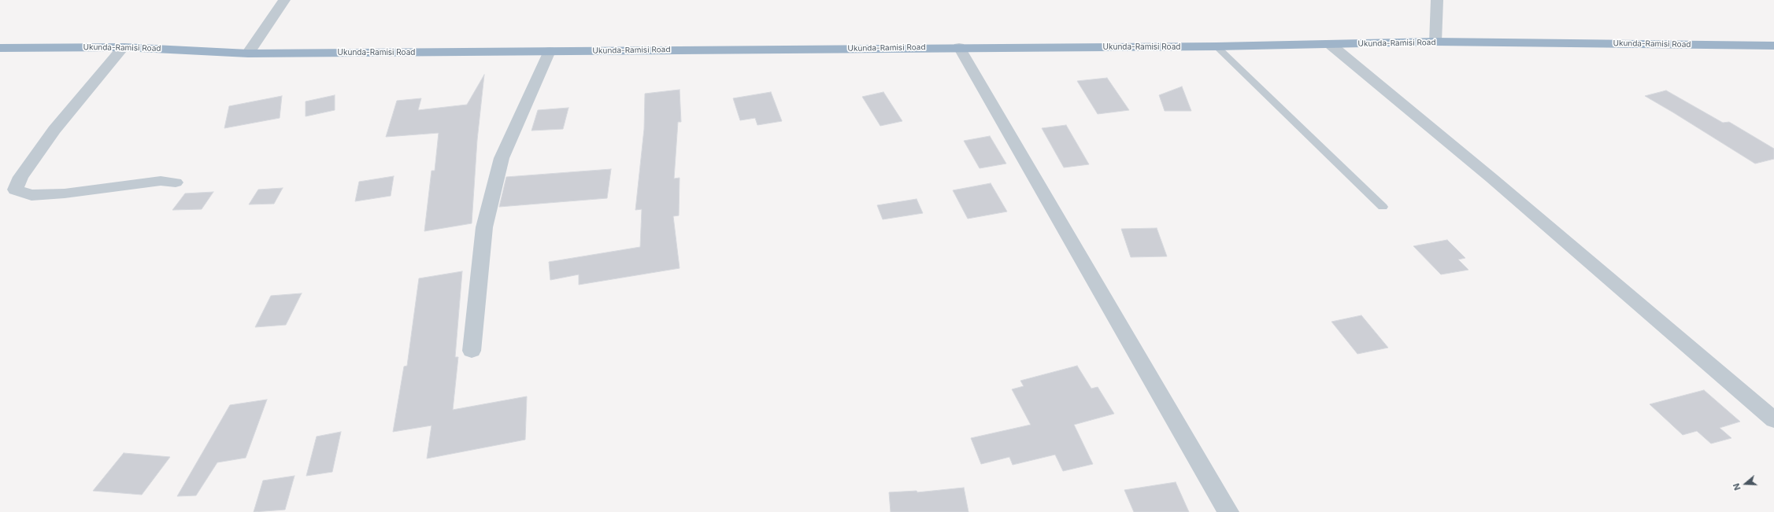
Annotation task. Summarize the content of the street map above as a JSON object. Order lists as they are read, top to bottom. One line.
{"streets":{"highway":["Ukunda-Ramisi Road"]},"north":"left"}
